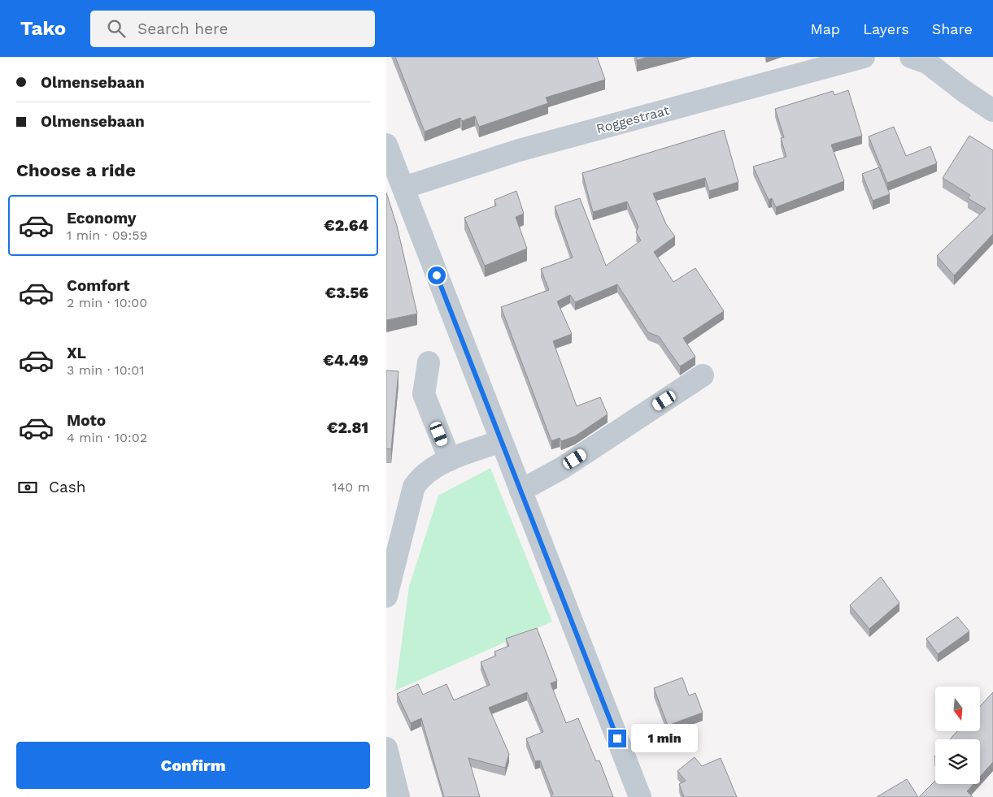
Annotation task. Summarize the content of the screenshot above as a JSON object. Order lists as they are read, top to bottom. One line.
{"streets":{"street":["Roggestraat"]},"north":"bottom","page":{"header":"Tako","search":"Search here","nav":["Map","Layers","Share"],"banner":["Olmensebaan","Olmensebaan"],"heading":"Choose a ride","list":[{"name":"Economy","note":"1 min · 09:59","value":"€2.64"},{"name":"Comfort","note":"2 min · 10:00","value":"€3.56"},{"name":"XL","note":"3 min · 10:01","value":"€4.49"},{"name":"Moto","note":"4 min · 10:02","value":"€2.81"}],"pay":["Cash","140 m"],"bubble":"1 min","buttons":"Confirm"}}
